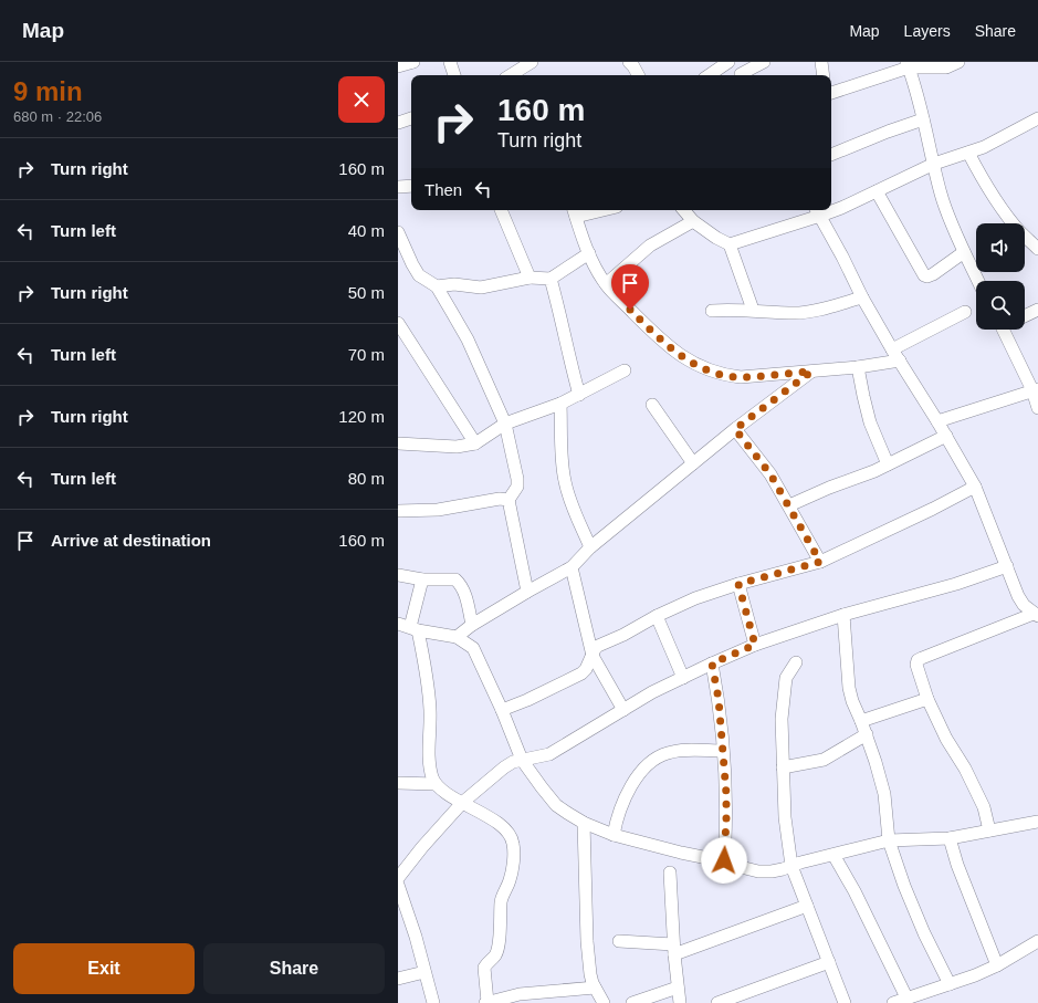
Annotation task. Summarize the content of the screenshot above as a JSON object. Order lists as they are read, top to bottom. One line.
{"page":{"header":"Map","nav":["Map","Layers","Share"],"heading":["9 min","680 m · 22:06"],"turn":["160 m","Turn right"],"list":[{"name":"Turn right","value":"160 m"},{"name":"Turn left","value":"40 m"},{"name":"Turn right","value":"50 m"},{"name":"Turn left","value":"70 m"},{"name":"Turn right","value":"120 m"},{"name":"Turn left","value":"80 m"},{"name":"Arrive at destination","value":"160 m"}],"then":"Then","buttons":["Exit","Share"]}}
